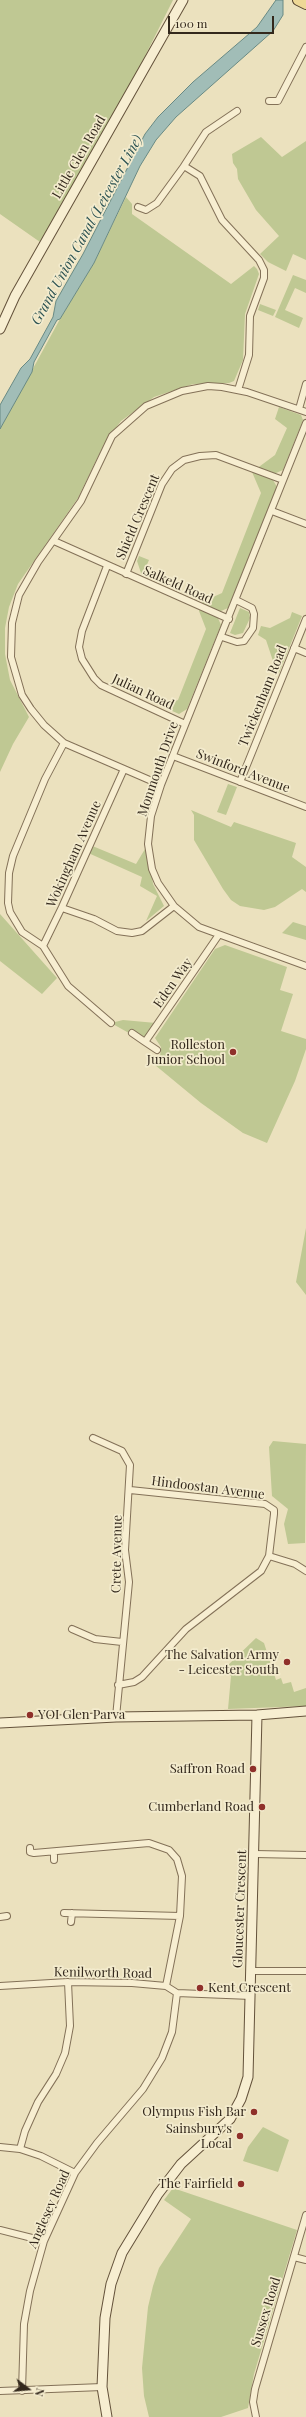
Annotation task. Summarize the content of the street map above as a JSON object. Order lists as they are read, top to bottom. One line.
{"streets":{"street":["Little Glen Road","Shield Crescent","Salkeld Road","Julian Road","Twickenham Road","Monmouth Drive","Swinford Avenue","Wokingham Avenue","Eden Way","Hindoostan Avenue","Crete Avenue","Gloucester Crescent","Kenilworth Road","Anglesey Road","Sussex Road"]},"crossings":[["Shield Crescent","Salkeld Road"],["Shield Crescent","Monmouth Drive"],["Salkeld Road","Julian Road"],["Salkeld Road","Monmouth Drive"],["Julian Road","Monmouth Drive"],["Twickenham Road","Swinford Avenue"],["Monmouth Drive","Swinford Avenue"],["Monmouth Drive","Eden Way"],["Hindoostan Avenue","Crete Avenue"],["Kenilworth Road","Anglesey Road"]],"water":["Grand Union Canal (Leicester Line)"],"places":["Rolleston Junior School","The Salvation Army - Leicester South","YOI Glen Parva","Saffron Road","Cumberland Road","Kent Crescent","Olympus Fish Bar","Sainsbury's Local","The Fairfield"],"scale_bar":"100 m","north":"right"}
